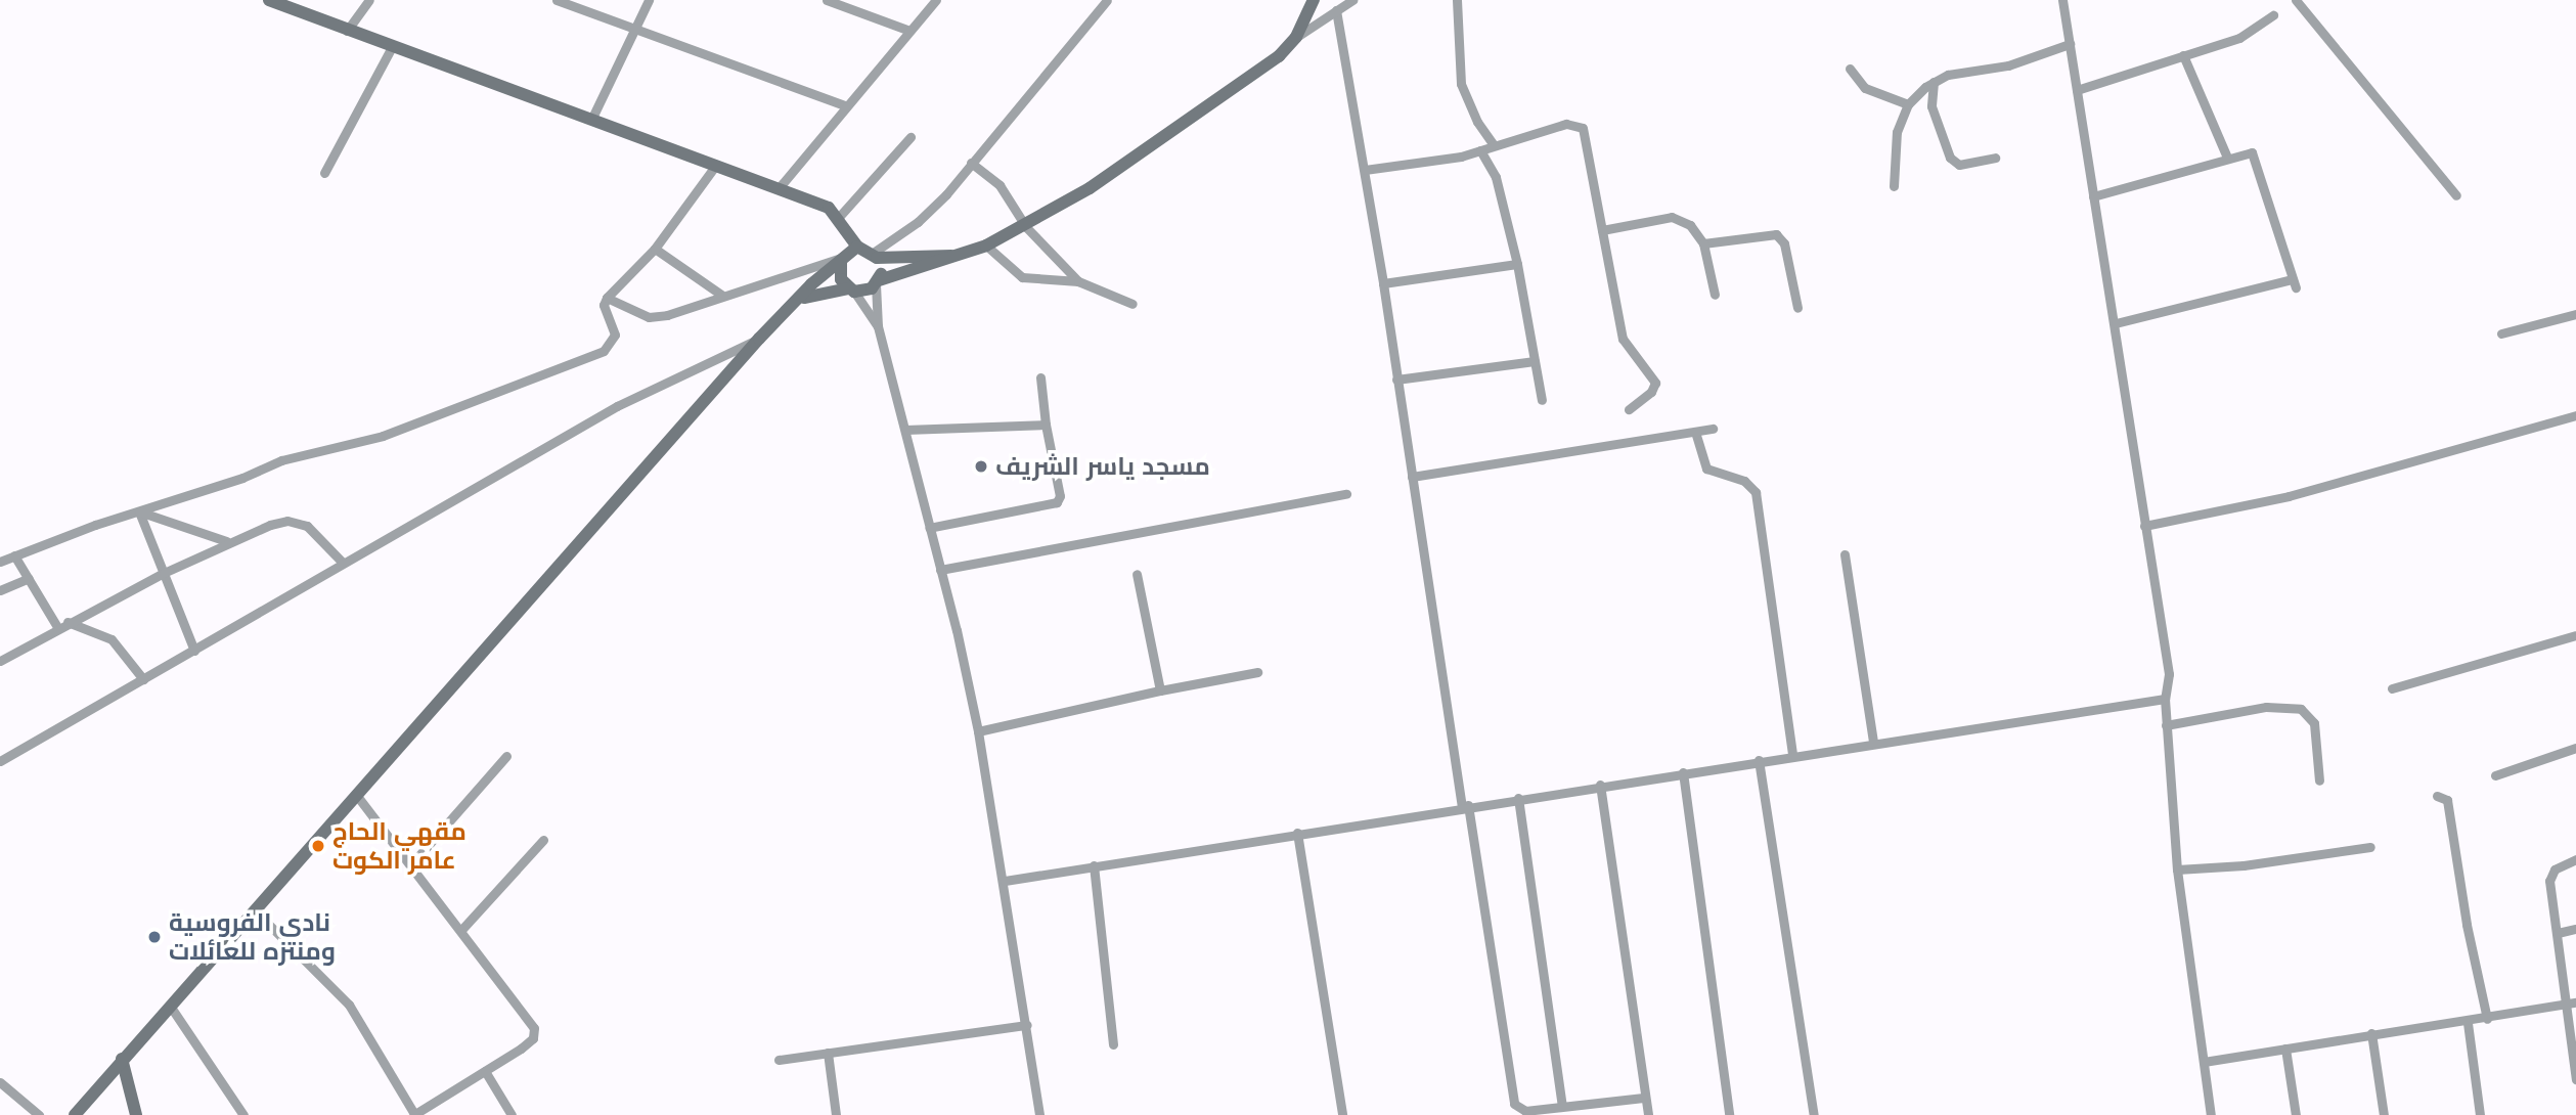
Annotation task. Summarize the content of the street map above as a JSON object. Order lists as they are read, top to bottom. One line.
{"places":["مسجد ياسر الشريف","مقهي الحاج عامر الكوت","نادي الفروسية ومنتزه للعائلات"]}
